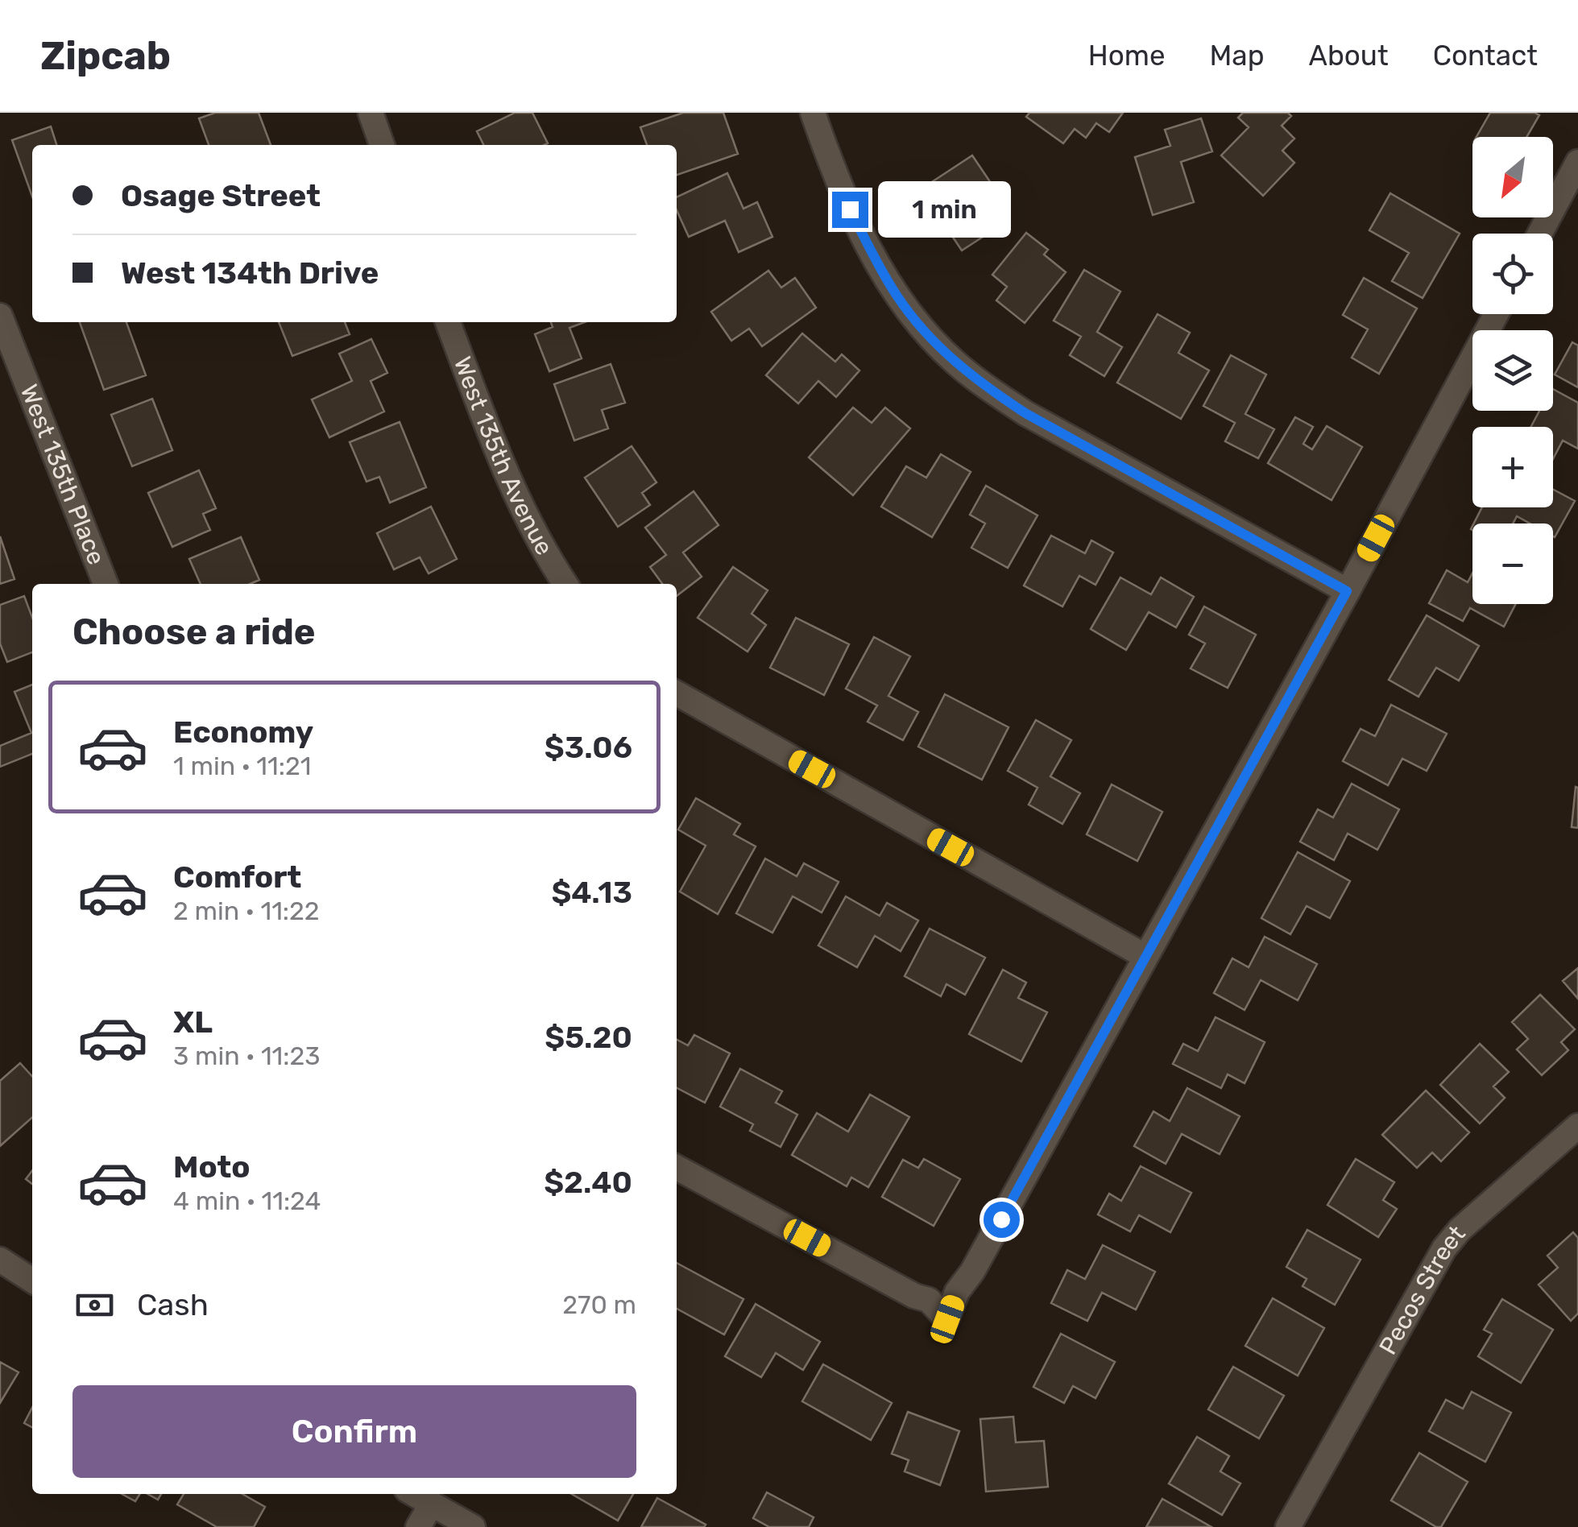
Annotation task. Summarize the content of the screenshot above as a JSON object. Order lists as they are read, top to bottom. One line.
{"streets":{"street":["West 135th Avenue","West 135th Place","Pecos Street"]},"north":"bottom left","page":{"header":"Zipcab","nav":["Home","Map","About","Contact"],"map_buttons":["+","−"],"banner":["Osage Street","West 134th Drive"],"bubble":"1 min","heading":"Choose a ride","list":[{"name":"Economy","note":"1 min · 11:21","value":"$3.06"},{"name":"Comfort","note":"2 min · 11:22","value":"$4.13"},{"name":"XL","note":"3 min · 11:23","value":"$5.20"},{"name":"Moto","note":"4 min · 11:24","value":"$2.40"}],"pay":["Cash","270 m"],"buttons":"Confirm"}}
